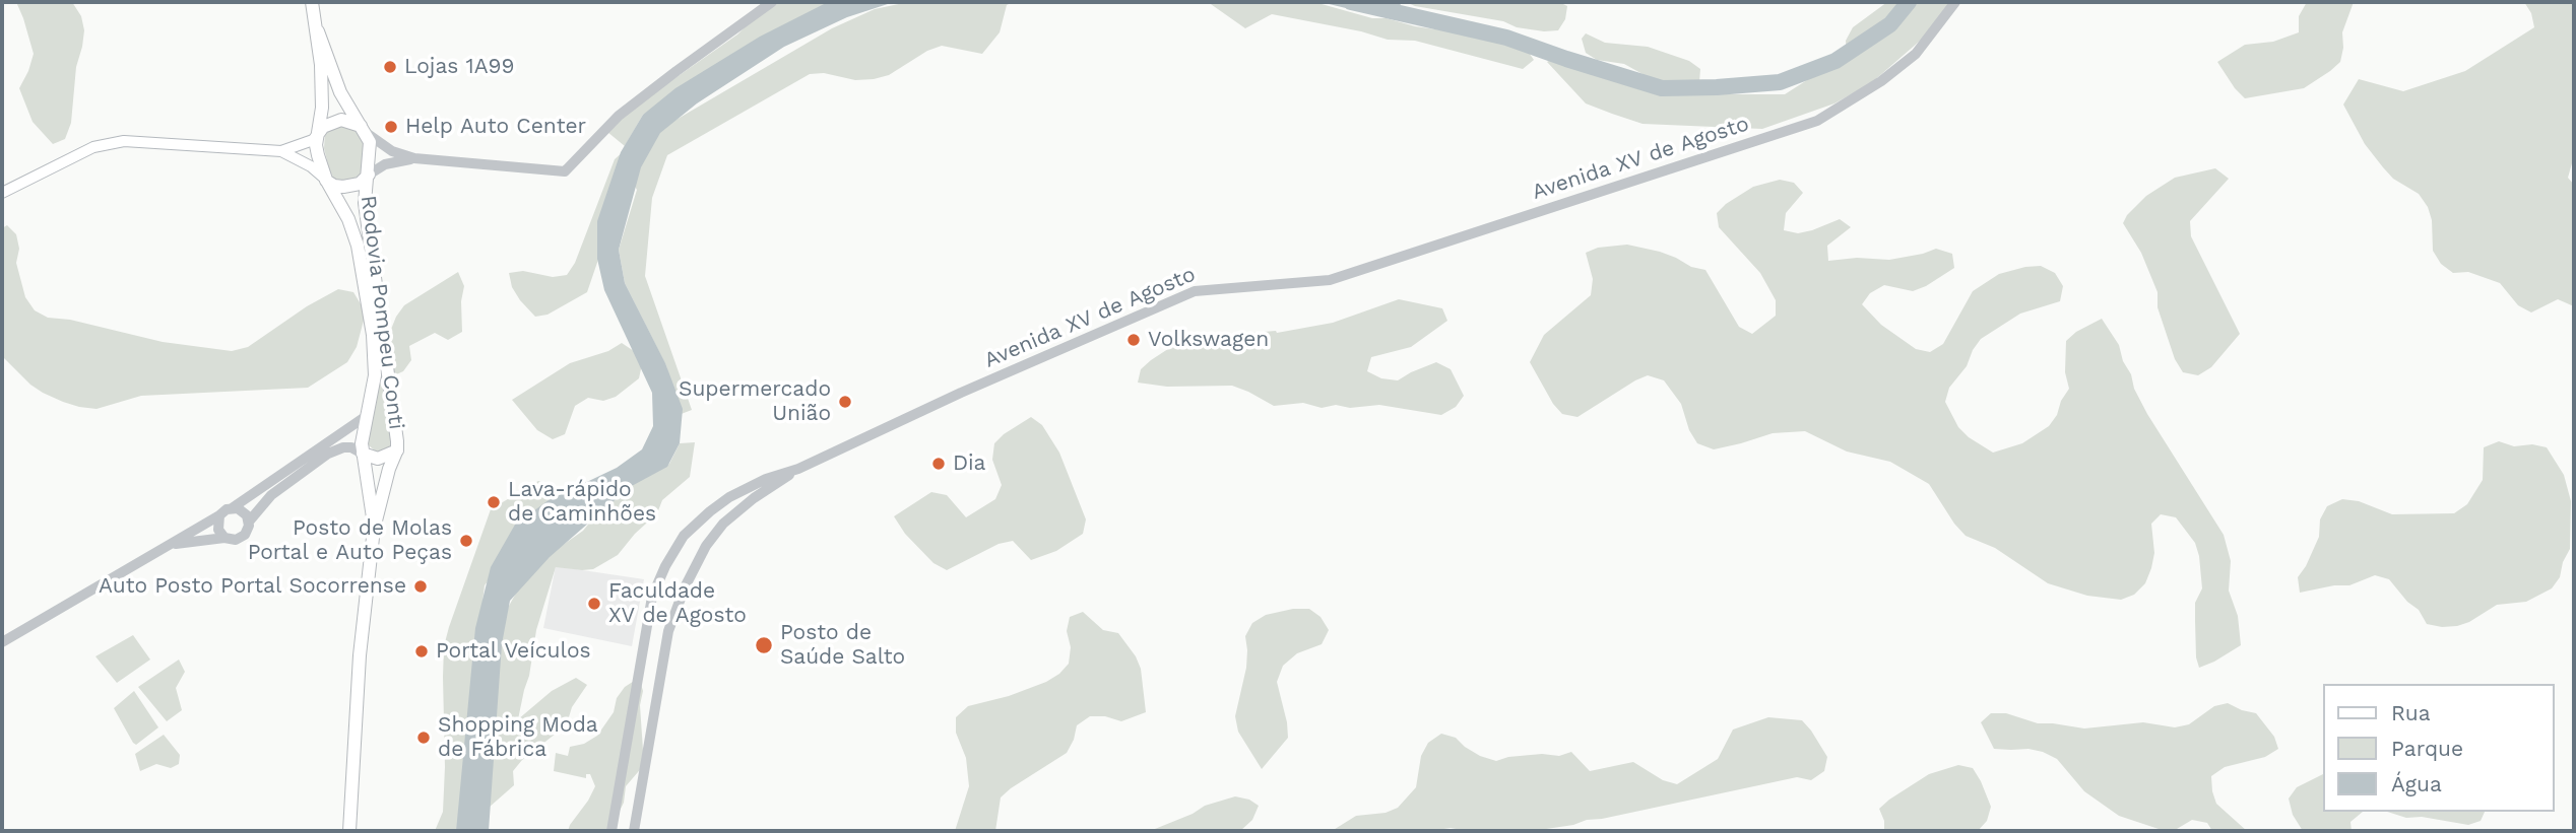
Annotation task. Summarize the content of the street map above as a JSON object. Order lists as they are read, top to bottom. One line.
{"streets":{"main road":["Rodovia Pompeu Conti"],"street":["Avenida XV de Agosto"]},"places":["Lojas 1A99","Help Auto Center","Volkswagen","Supermercado União","Dia","Lava-rápido de Caminhões","Posto de Molas Portal e Auto Peças","Auto Posto Portal Socorrense","Faculdade XV de Agosto","Posto de Saúde Salto","Portal Veículos","Shopping Moda de Fábrica"],"legend":["Rua","Parque","Água"]}
